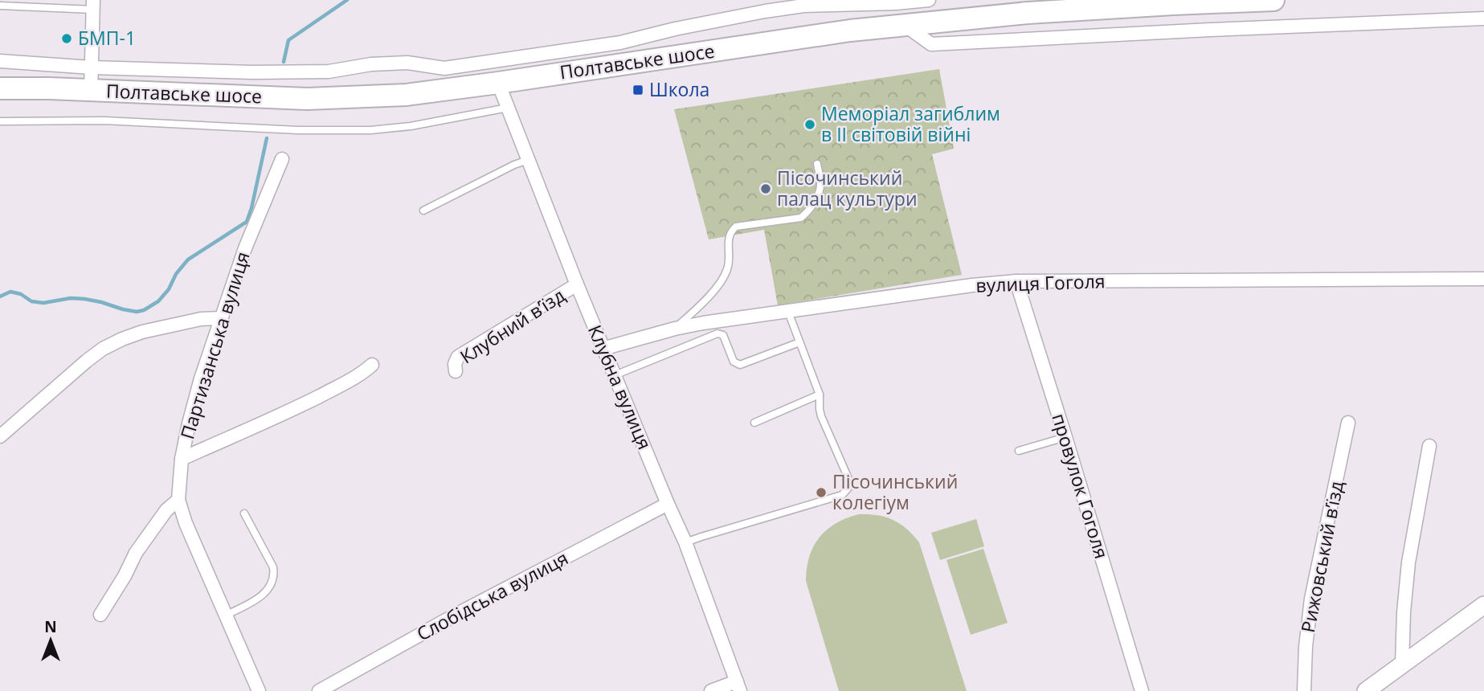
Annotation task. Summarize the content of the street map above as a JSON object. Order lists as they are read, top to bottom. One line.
{"streets":{"highway":["Полтавське шосе"],"street":["вулиця Гоголя","Клубний в’їзд","Партизанська вулиця","Клубна вулиця","провулок Гоголя","Рижовський в’їзд","Слобідська вулиця"]},"crossings":[["Полтавське шосе","Клубна вулиця"],["вулиця Гоголя","Клубна вулиця"],["вулиця Гоголя","провулок Гоголя"],["Клубний в’їзд","Клубна вулиця"],["Клубна вулиця","Слобідська вулиця"]],"places":{"other":["БМП-1","Меморіал загиблим в II світовій війні","Пісочинський палац культури","Пісочинський колегіум"],"transit":["Школа"]},"north":"top"}
